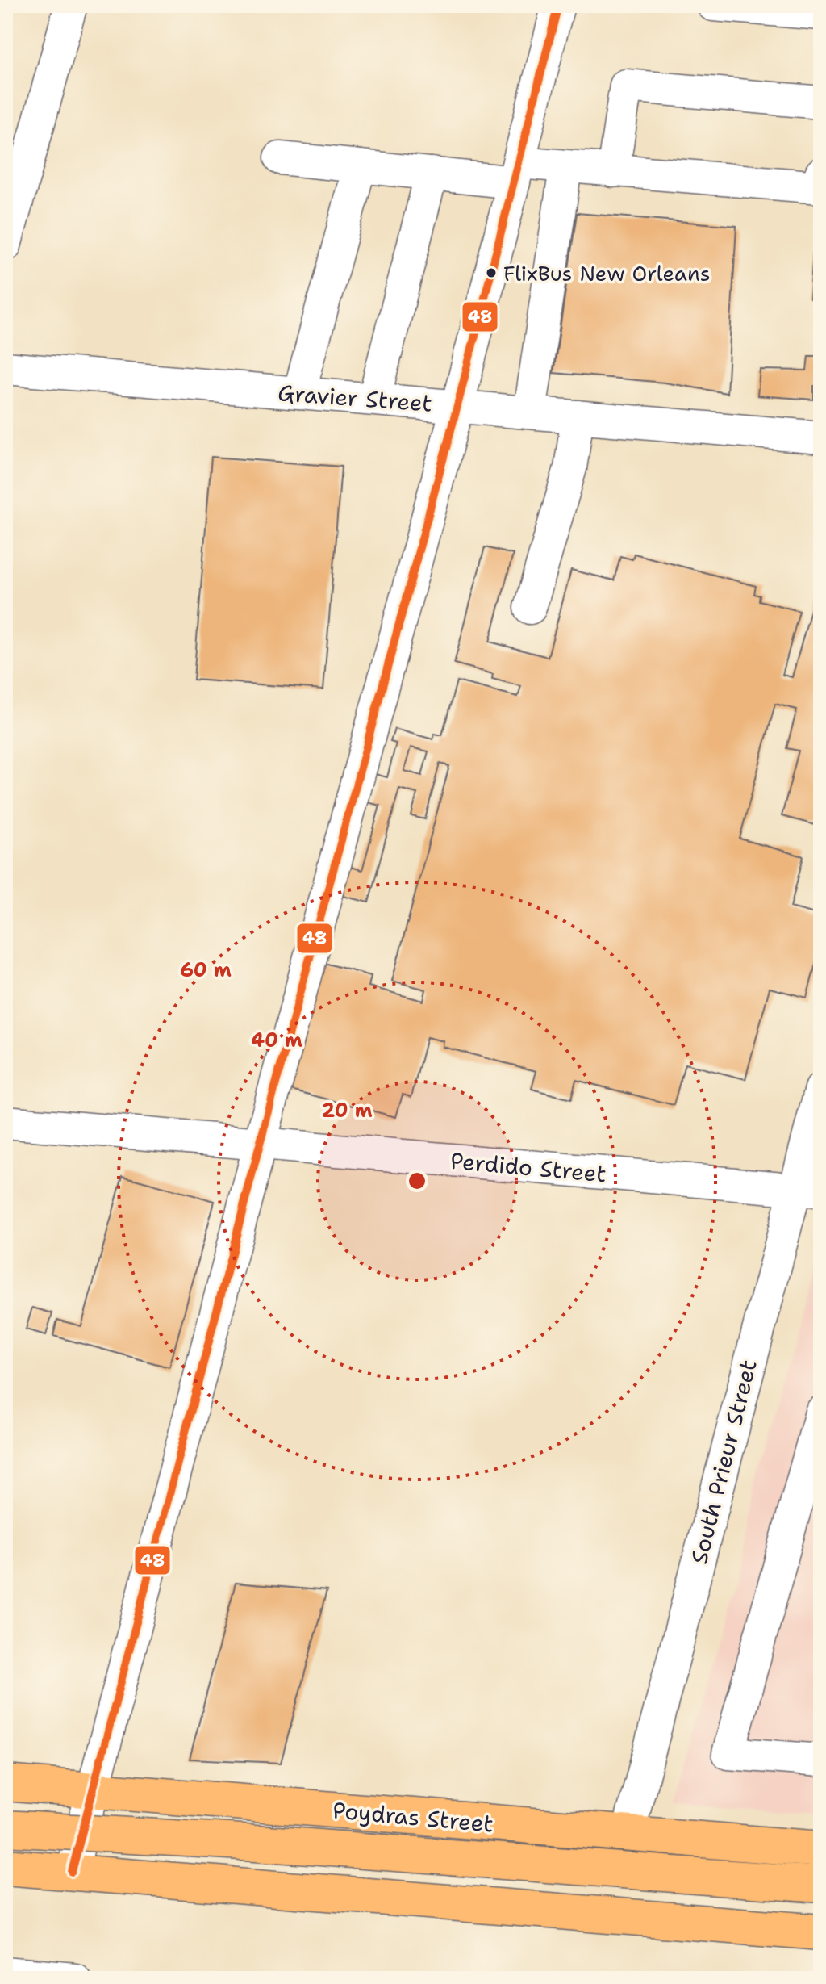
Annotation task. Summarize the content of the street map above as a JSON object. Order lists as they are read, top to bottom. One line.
{"streets":{"main road":["Poydras Street"],"street":["Gravier Street","Perdido Street","South Prieur Street"]},"crossings":[["Perdido Street","South Prieur Street"],["South Prieur Street","Poydras Street"]],"places":["FlixBus New Orleans"],"lines":["transit line 48"],"rings":["60 m","40 m","20 m"]}
